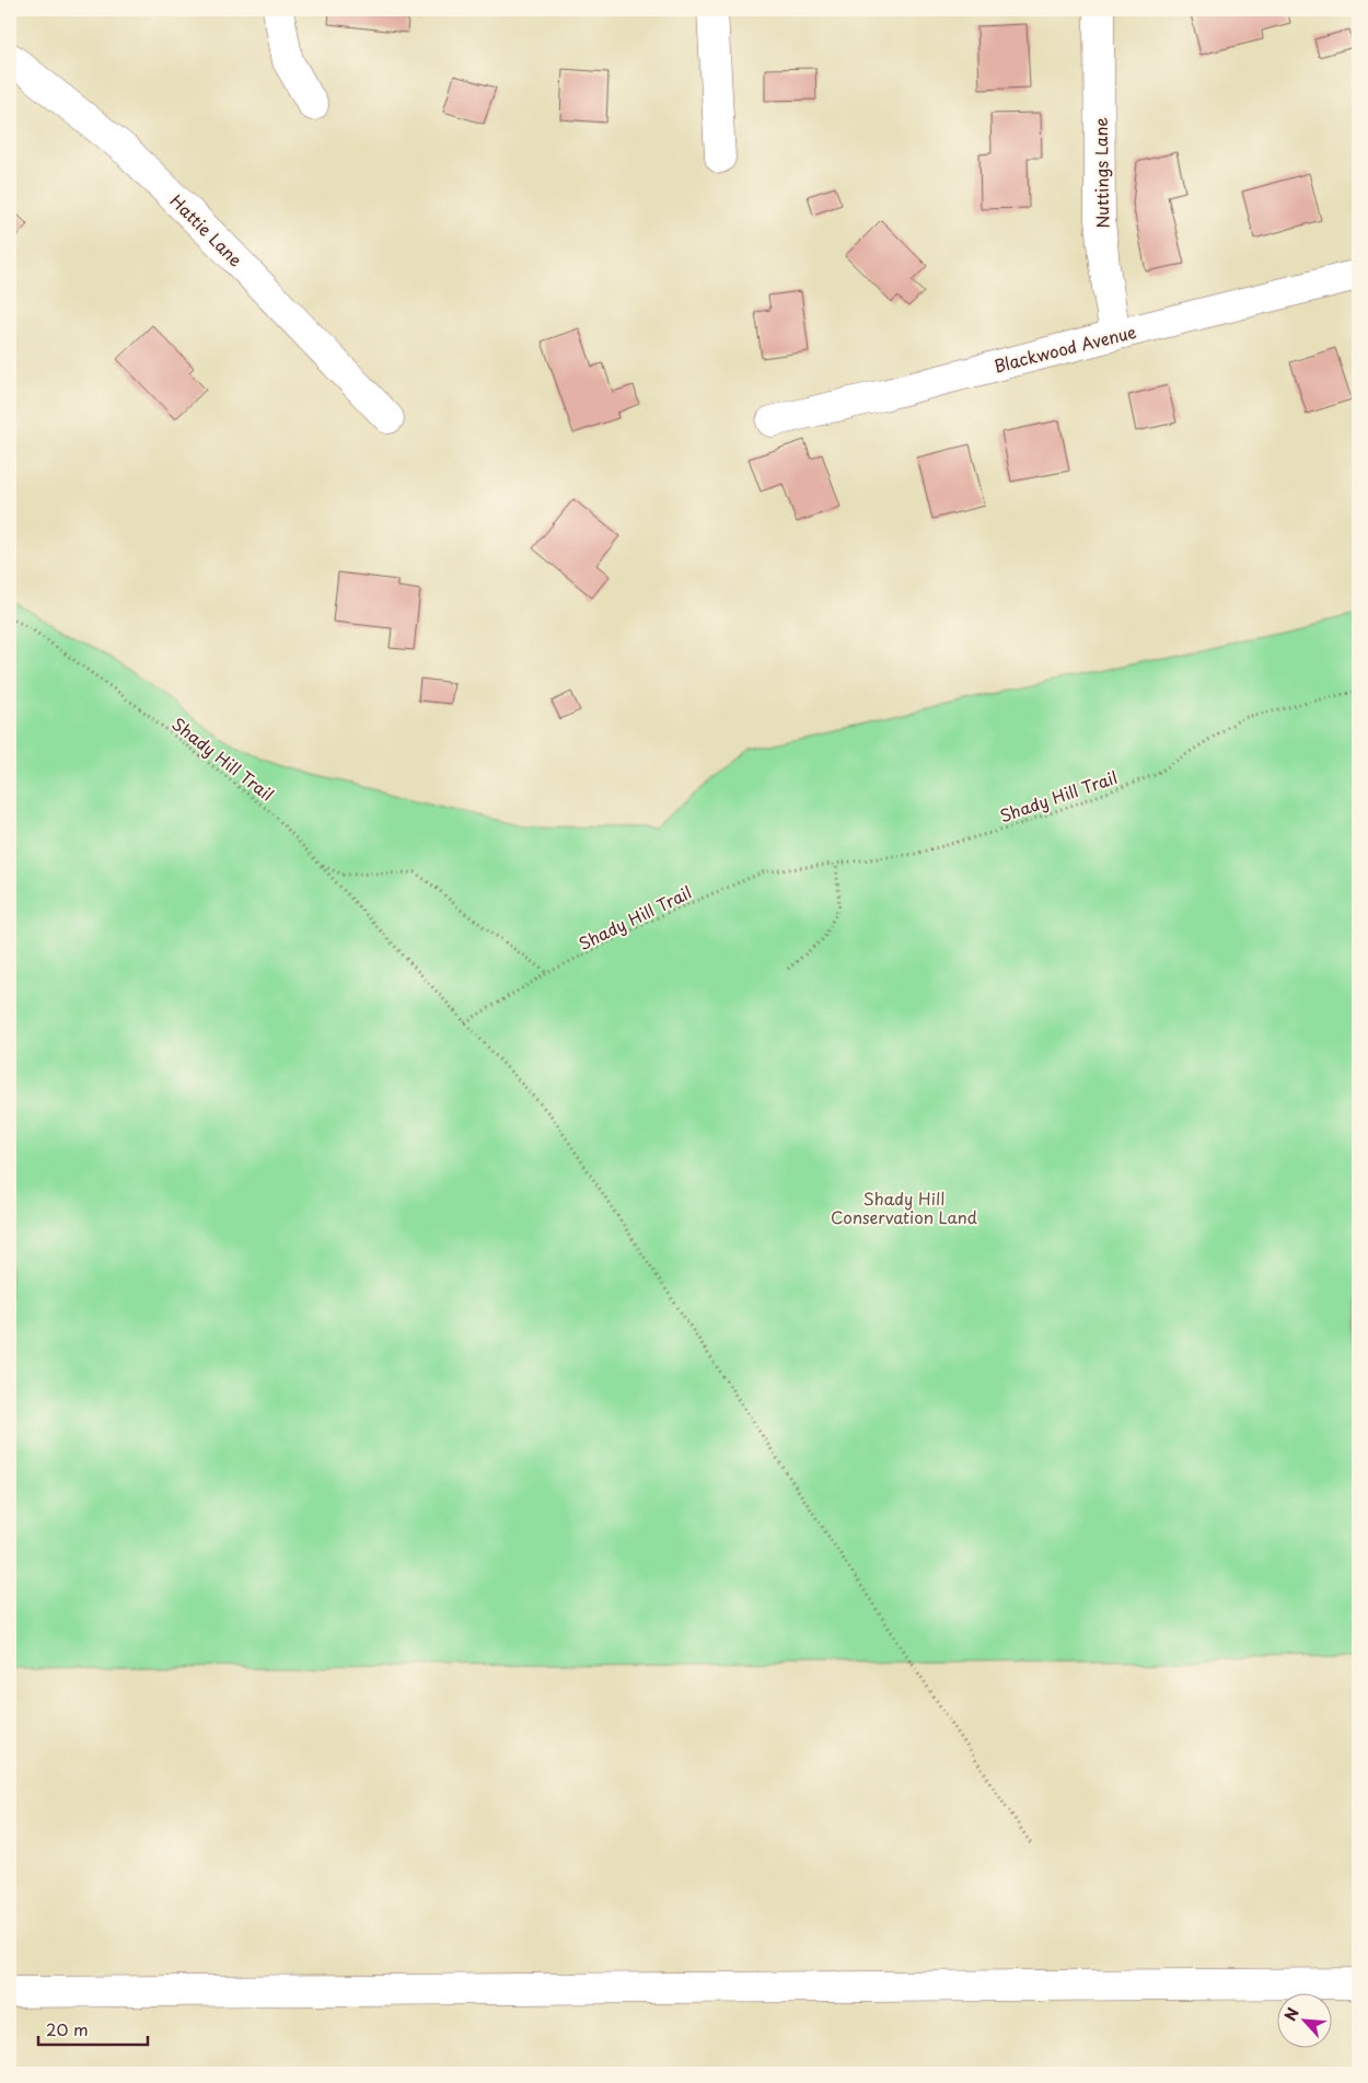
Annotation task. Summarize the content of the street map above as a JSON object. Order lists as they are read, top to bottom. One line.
{"streets":{"main road":["Nuttings Lane","Hattie Lane","Blackwood Avenue"],"path":["Shady Hill Trail"]},"crossings":[["Nuttings Lane","Blackwood Avenue"]],"parks":["Shady Hill Conservation Land"],"scale_bar":"20 m","north":"top left"}
